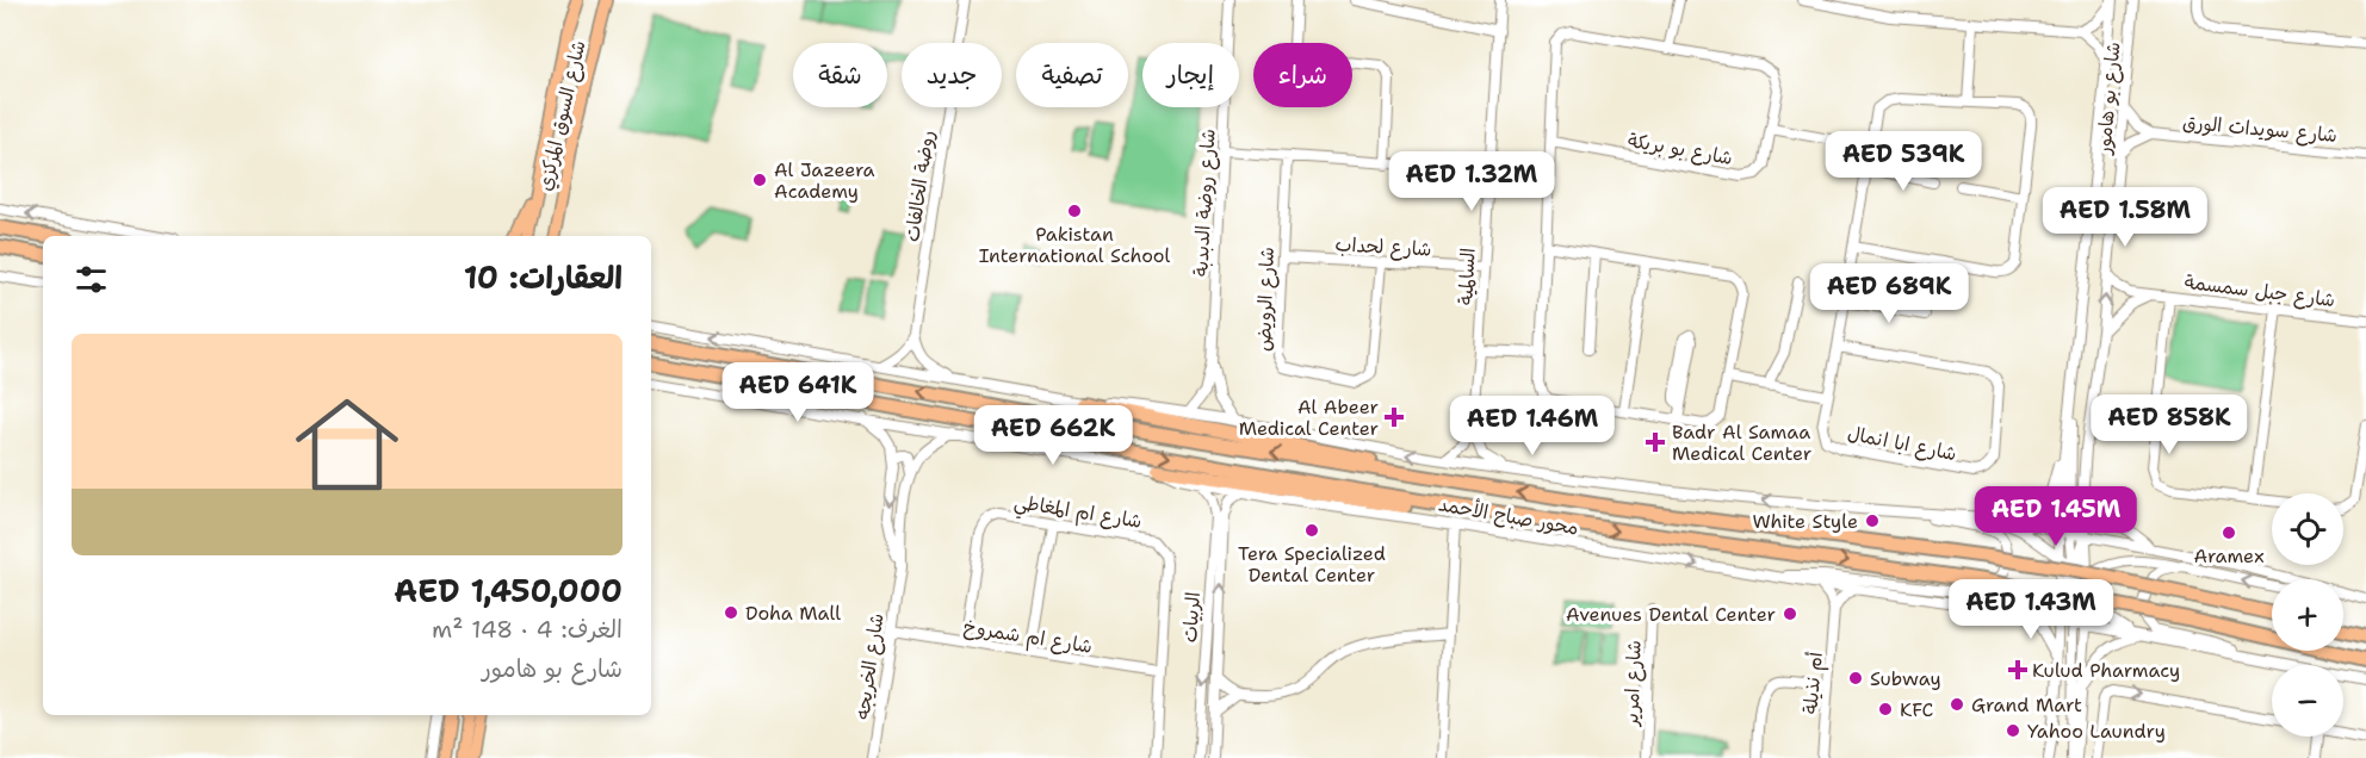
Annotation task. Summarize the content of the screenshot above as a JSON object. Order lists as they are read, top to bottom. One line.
{"streets":{"highway":["محور صباح الأحمد"],"main road":["شارع السوق المركزي"],"street":["شارع بو هامور","شارع سويدات الورق","شارع بو بريكة","روضة الخالفات","شارع روضة الدبدبة","شارع لحداب","السالمية","شارع جبل سمسمة","شارع الرويض","شارع ابا انمال","شارع ام المغاطي","الربيات","شارع ام شمروخ","شارع الخريجه","شارع امرير","أم نذيلة"]},"crossings":[["شارع بو هامور","شارع جبل سمسمة"],["شارع بو هامور","محور صباح الأحمد"],["شارع لحداب","السالمية"],["شارع لحداب","شارع الرويض"],["شارع ام المغاطي","شارع ام شمروخ"],["محور صباح الأحمد","الربيات"],["محور صباح الأحمد","شارع الخريجه"],["شارع ام شمروخ","شارع الخريجه"]],"places":{"other":["Al Jazeera Academy","Pakistan International School","White Style","Tera Specialized Dental Center","Aramex","Doha Mall","Avenues Dental Center","Subway","Grand Mart","KFC","Yahoo Laundry"],"health":["Al Abeer Medical Center","Badr Al Samaa Medical Center","Kulud Pharmacy"]},"page":{"chip":["شراء","إيجار","تصفية","جديد","شقة"],"price":["AED 539K","AED 1.32M","AED 1.58M","AED 689K","AED 641K","AED 858K","AED 1.46M","AED 662K","AED 1.45M","AED 1.43M"],"heading":"العقارات: 10","list":[{"name":"AED 1,450,000","note":"الغرف: 4 · 148 m² · شارع بو هامور"}],"map_buttons":["+","−"]}}
